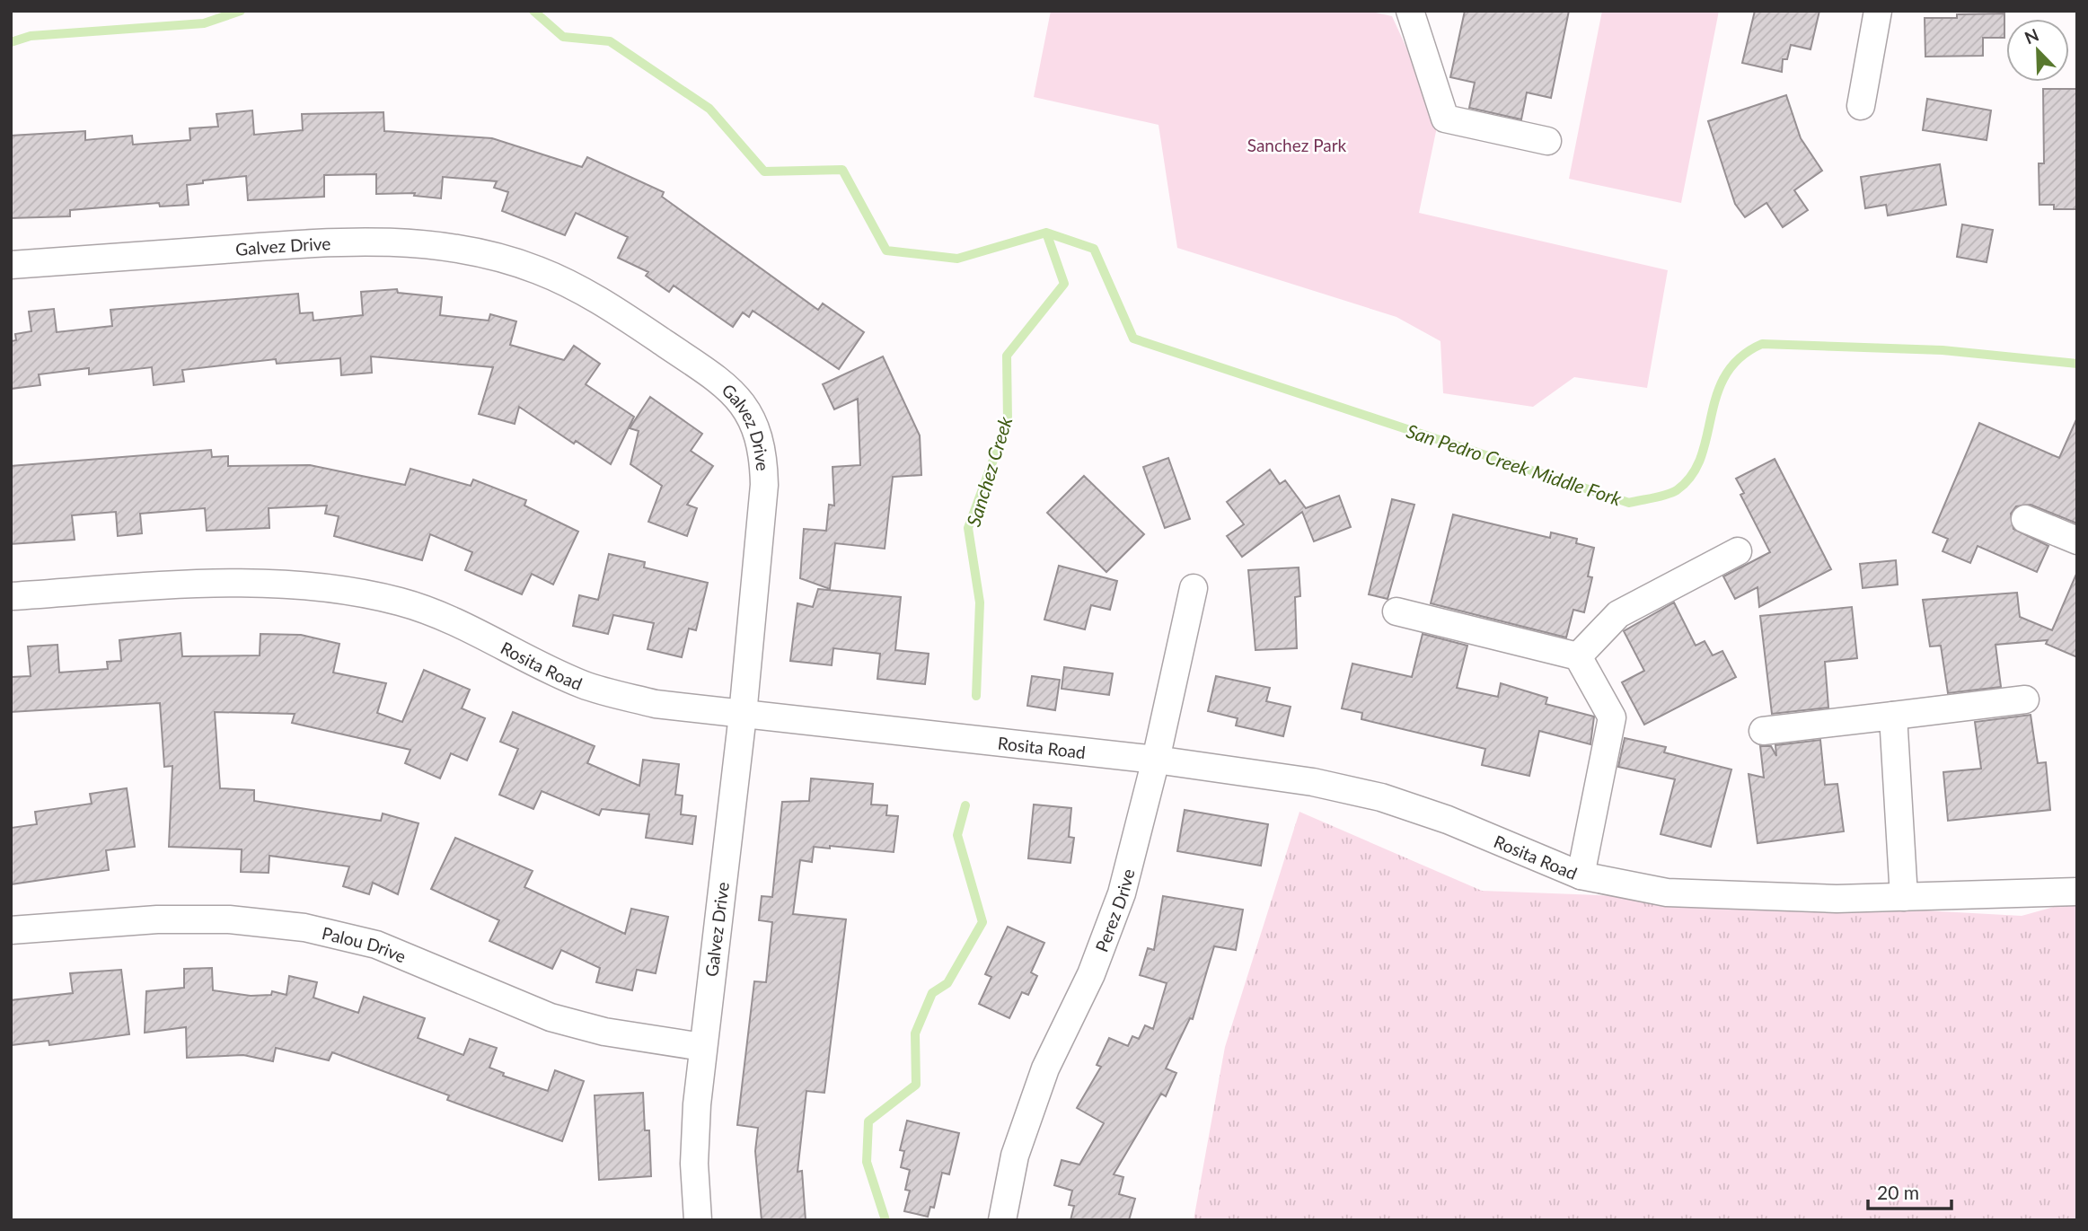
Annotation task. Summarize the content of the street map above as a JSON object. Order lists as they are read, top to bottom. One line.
{"streets":{"street":["Galvez Drive","Rosita Road","Perez Drive","Palou Drive"]},"crossings":[["Galvez Drive","Rosita Road"],["Galvez Drive","Palou Drive"],["Rosita Road","Perez Drive"]],"water":["San Pedro Creek Middle Fork","Sanchez Creek"],"parks":["Sanchez Park"],"scale_bar":"20 m","north":"top left"}
